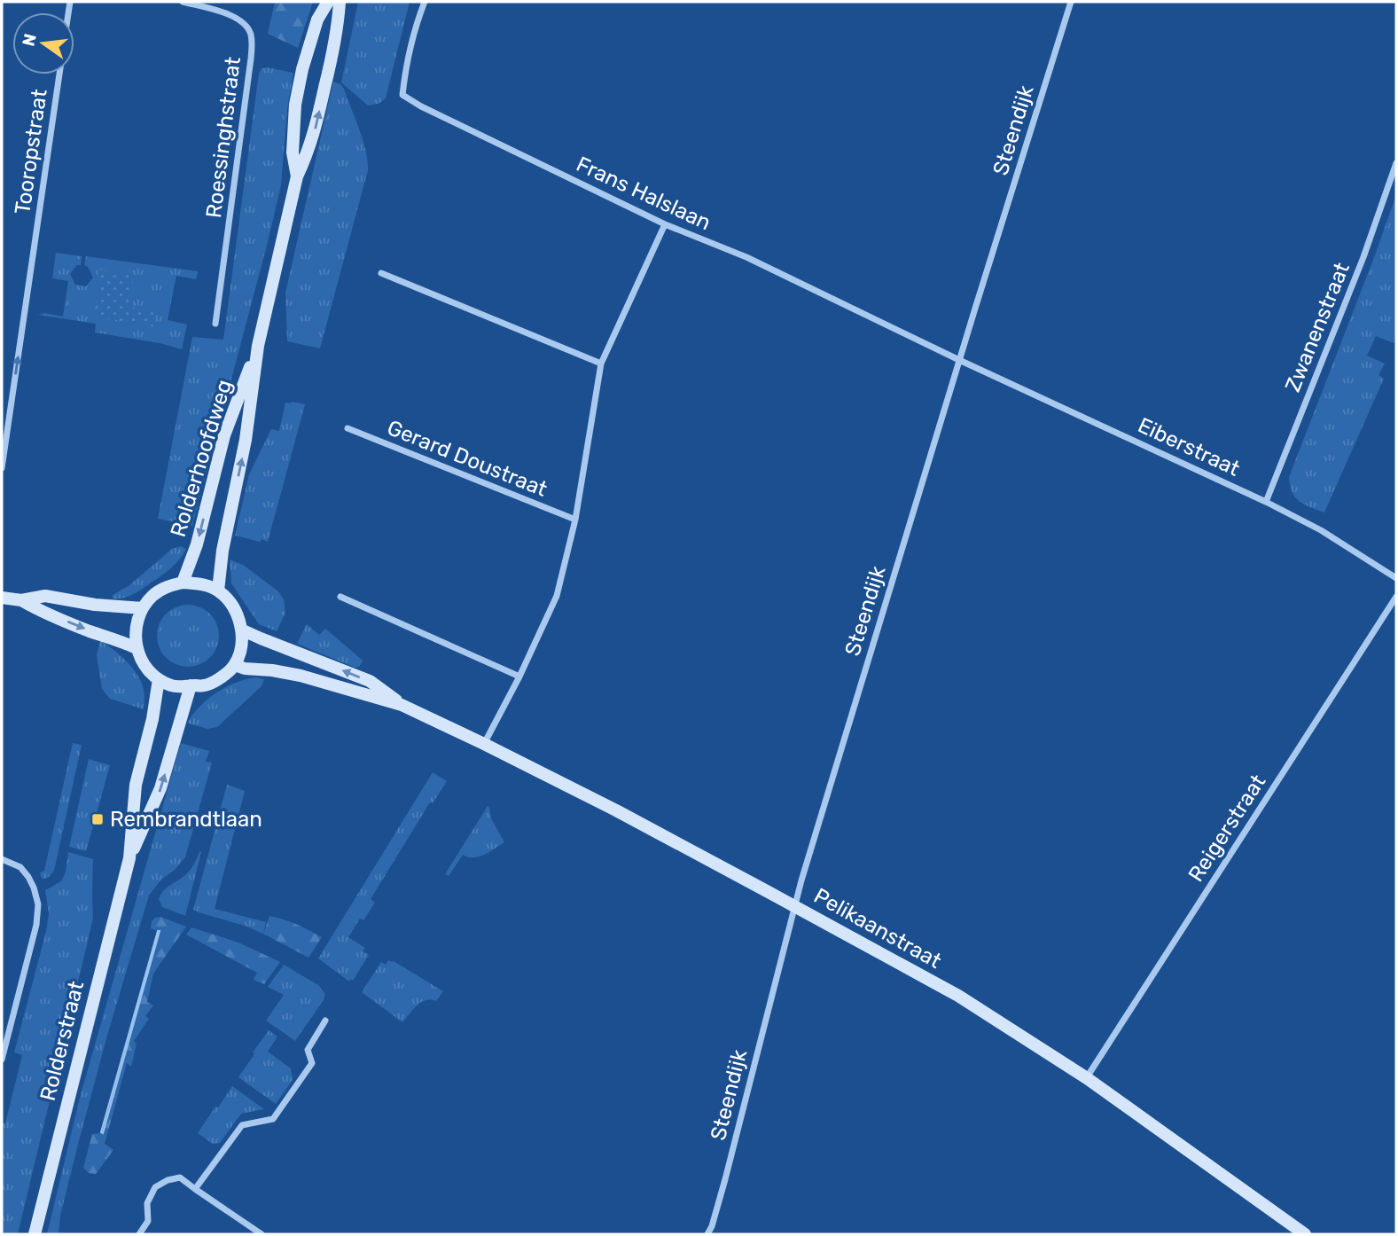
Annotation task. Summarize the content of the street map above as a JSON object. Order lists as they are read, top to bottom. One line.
{"streets":{"main road":["Rolderhoofdweg","Pelikaanstraat","Rolderstraat"],"street":["Steendijk","Roessinghstraat","Tooropstraat","Frans Halslaan","Zwanenstraat","Eiberstraat","Gerard Doustraat","Reigerstraat"]},"crossings":[["Steendijk","Frans Halslaan"],["Steendijk","Eiberstraat"],["Steendijk","Pelikaanstraat"],["Frans Halslaan","Eiberstraat"],["Frans Halslaan","Gerard Doustraat"],["Zwanenstraat","Eiberstraat"],["Rolderhoofdweg","Pelikaanstraat"],["Rolderhoofdweg","Rolderstraat"],["Gerard Doustraat","Pelikaanstraat"],["Reigerstraat","Pelikaanstraat"],["Pelikaanstraat","Rolderstraat"]],"one_way":["Tooropstraat"],"places":{"transit":["Rembrandtlaan"]},"north":"left"}
